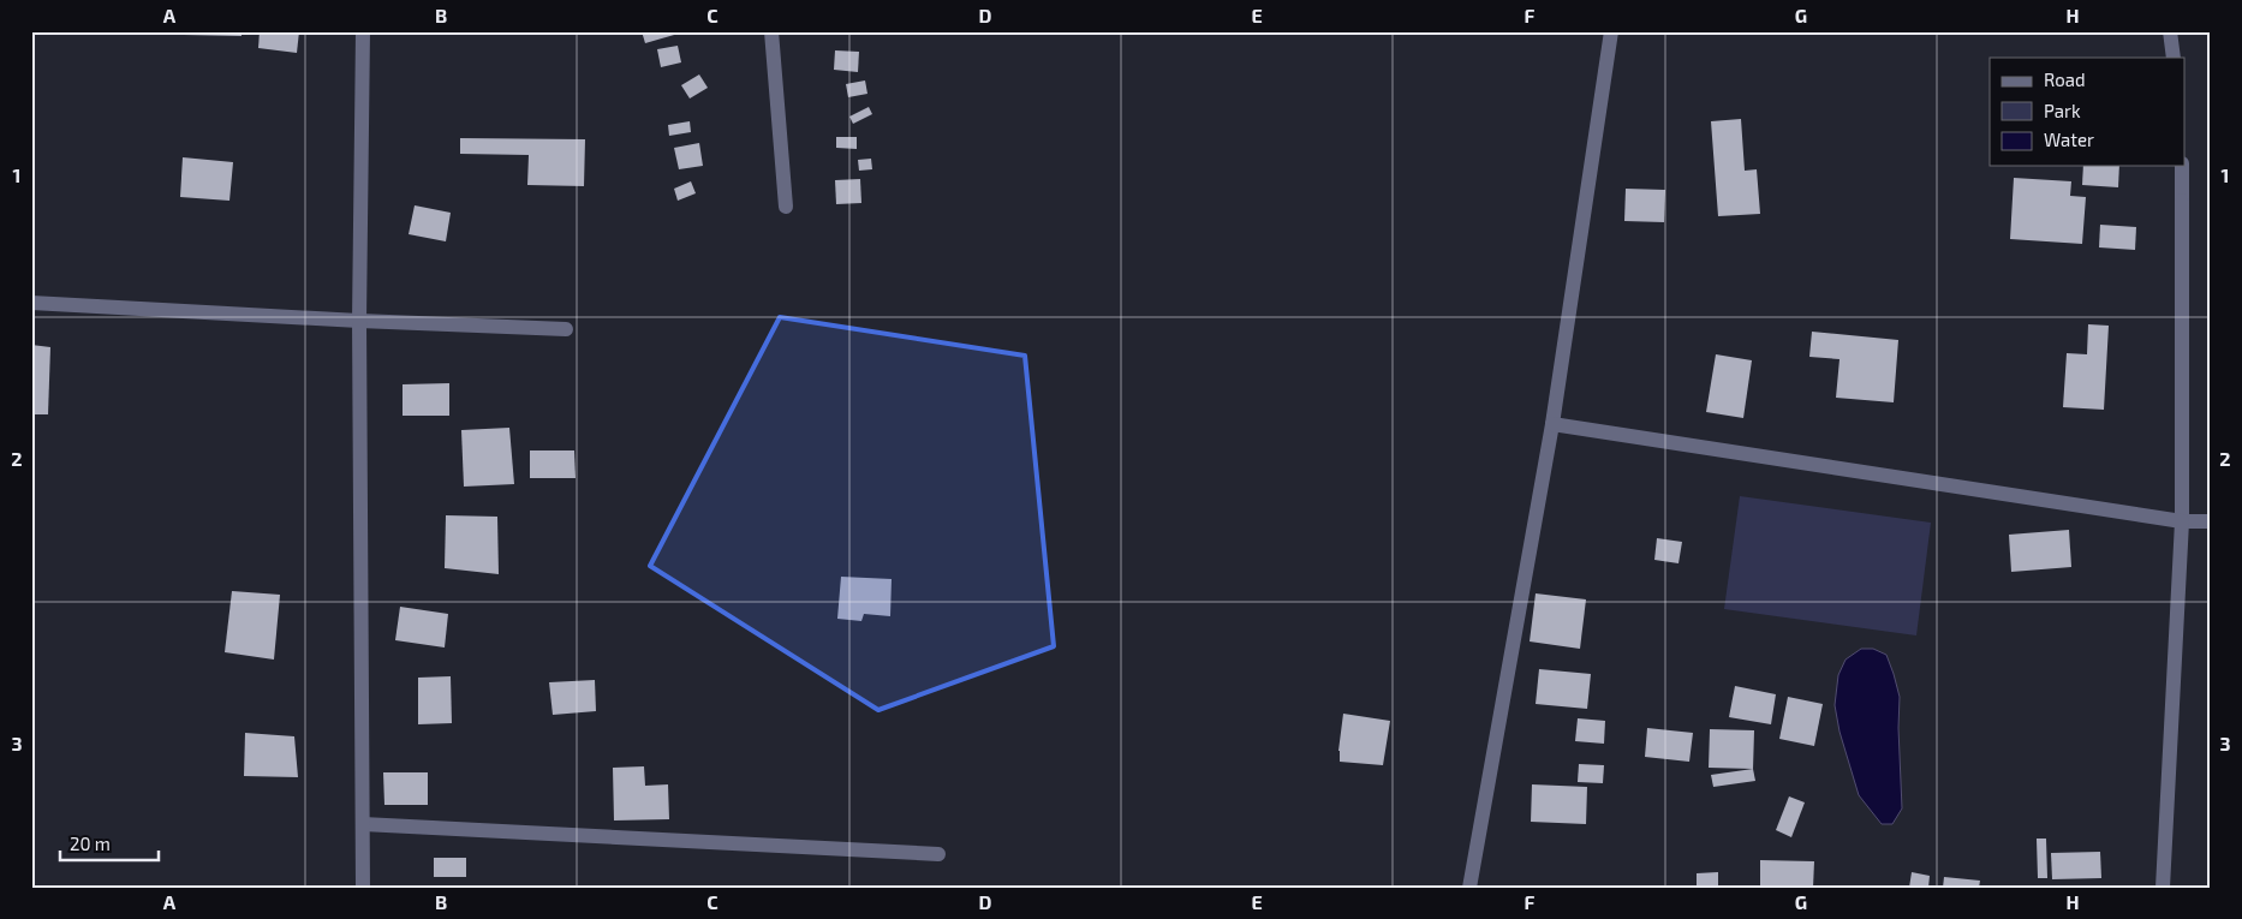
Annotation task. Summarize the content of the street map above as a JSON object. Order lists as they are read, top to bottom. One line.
{"legend":["Road","Park","Water"],"scale_bar":"20 m","grid":{"columns":["A","B","C","D","E","F","G","H"],"rows":["1","2","3"]}}
